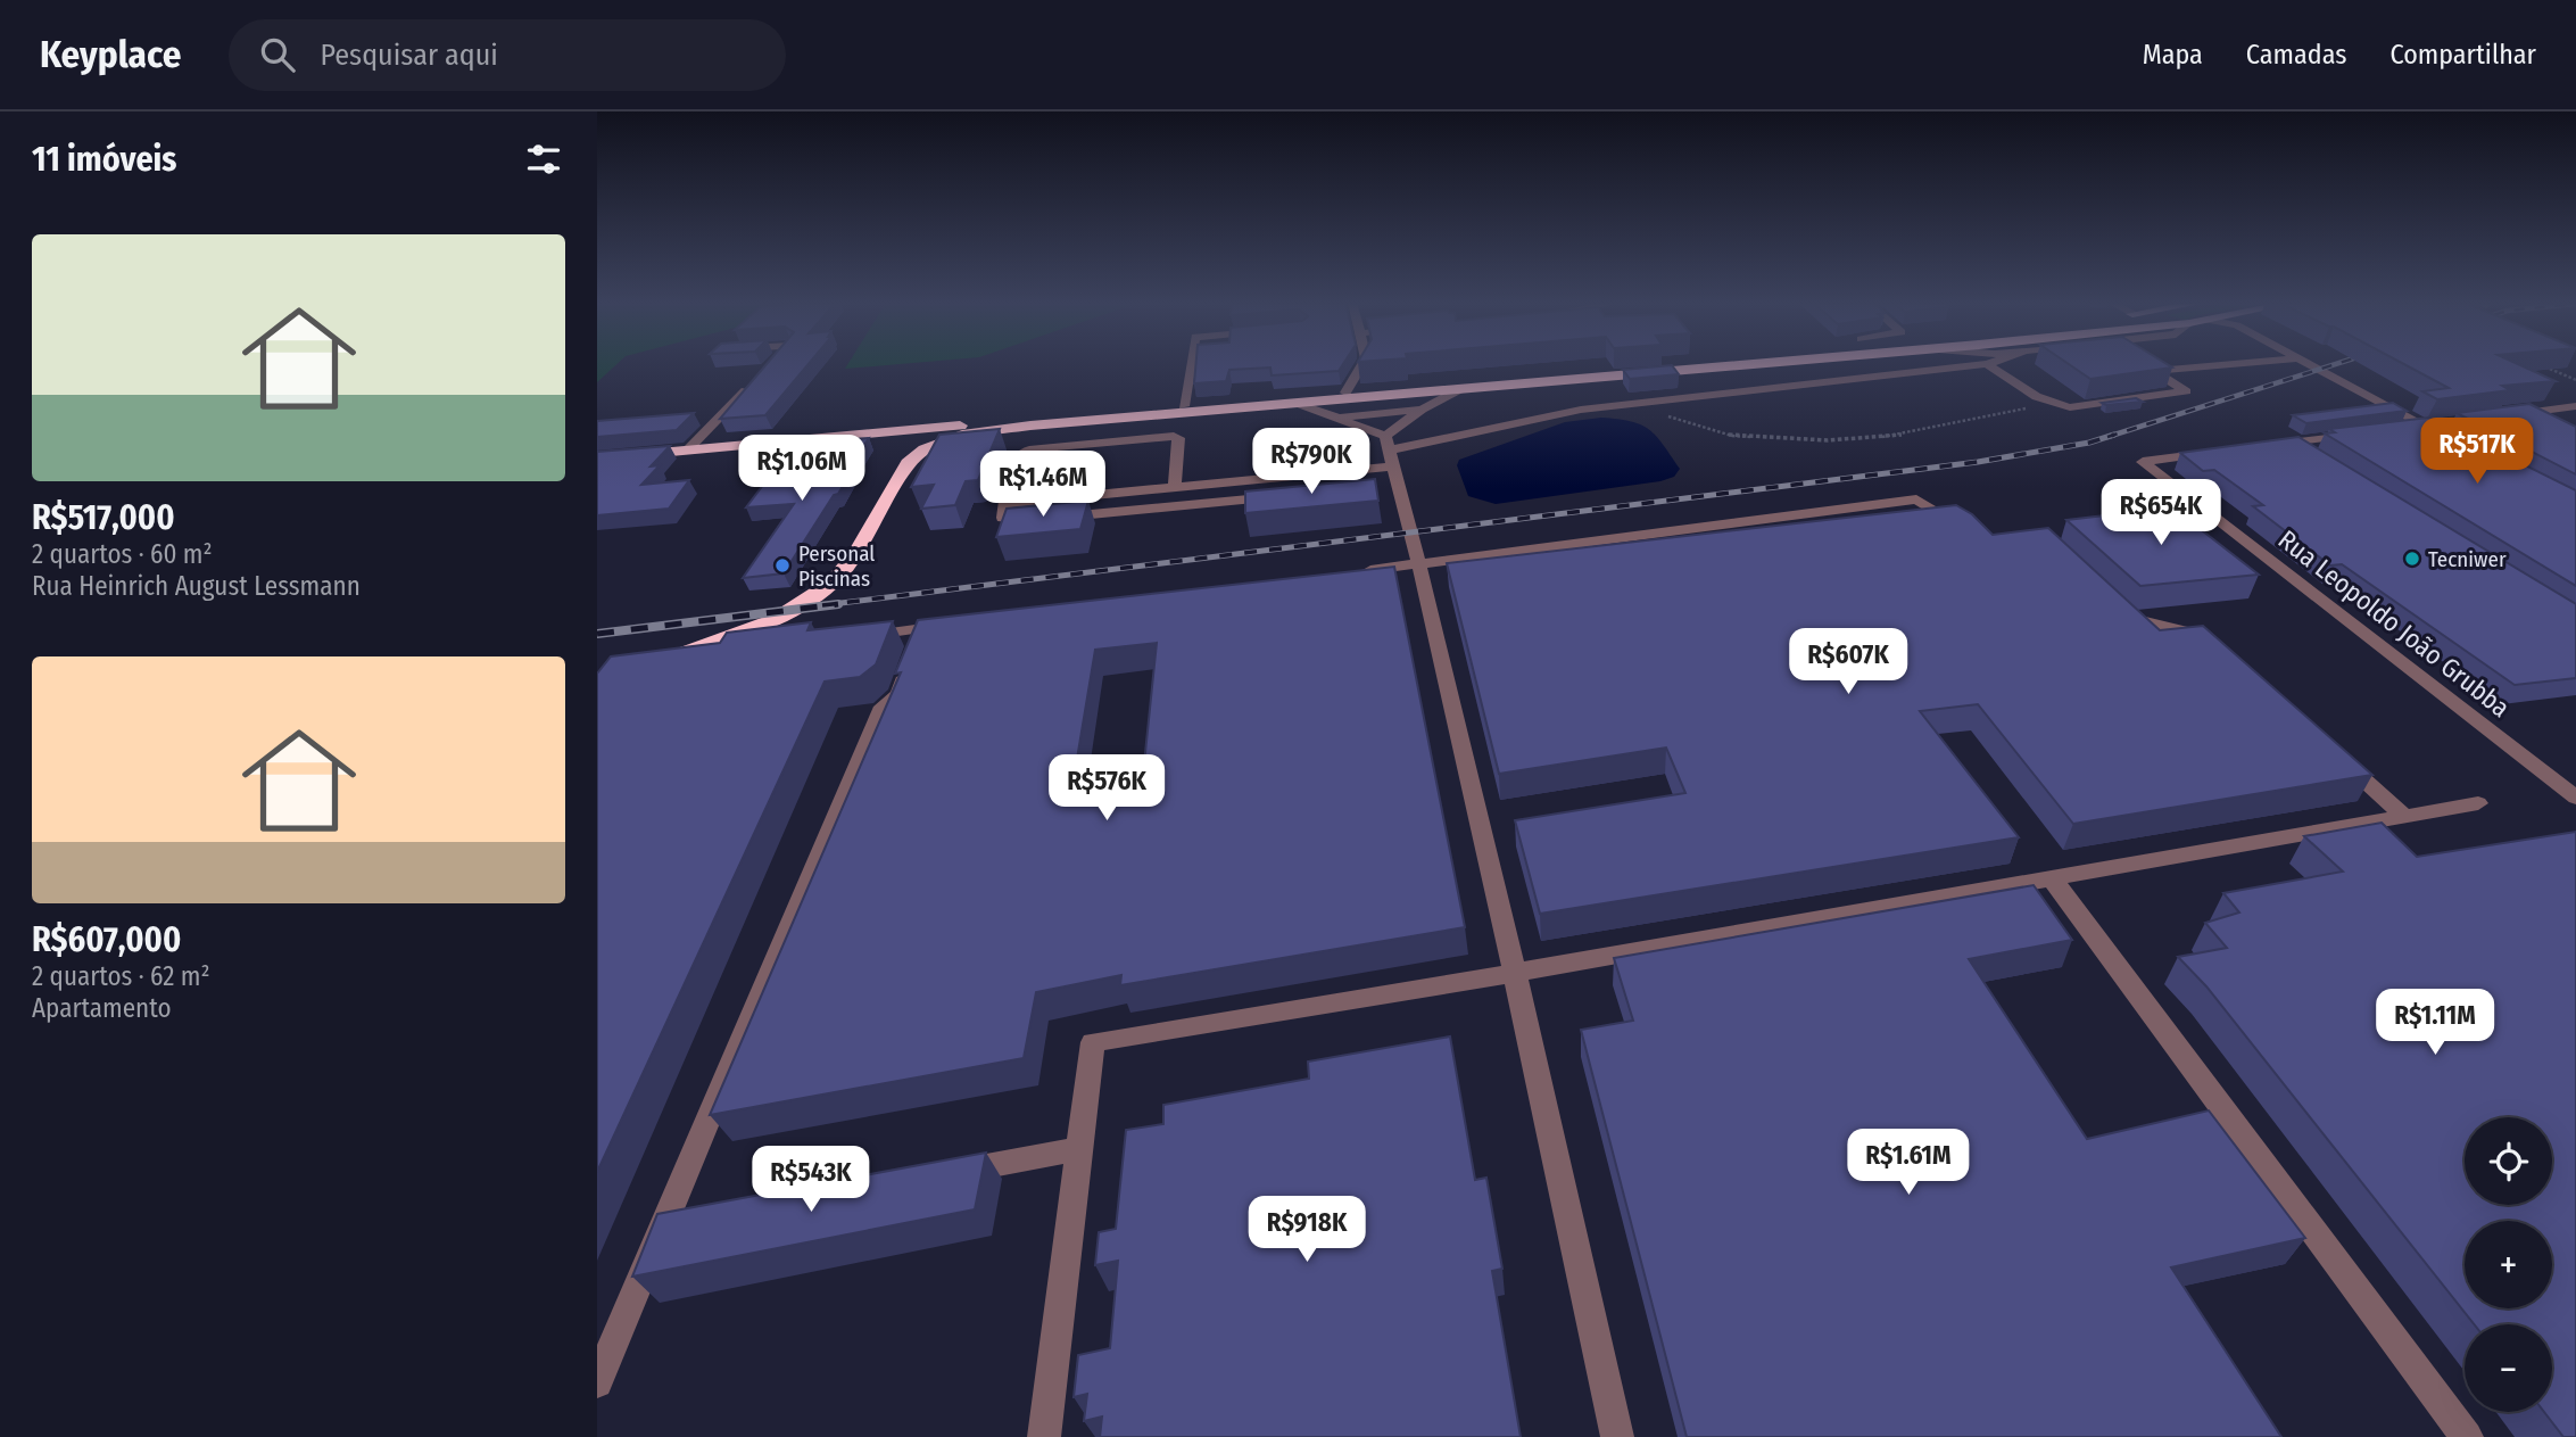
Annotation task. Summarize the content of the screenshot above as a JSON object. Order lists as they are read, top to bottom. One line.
{"streets":{"street":["Rua Leopoldo João Grubba"]},"places":["Tecniwer","Personal Piscinas"],"page":{"header":"Keyplace","search":"Pesquisar aqui","nav":["Mapa","Camadas","Compartilhar"],"heading":"11 imóveis","list":[{"name":"R$517,000","note":"2 quartos · 60 m² · Rua Heinrich August Lessmann"},{"name":"R$607,000","note":"2 quartos · 62 m² · Apartamento"}],"price":["R$517K","R$790K","R$1.06M","R$1.46M","R$654K","R$607K","R$576K","R$1.11M","R$1.61M","R$543K","R$918K"],"map_buttons":["+","−"]}}
